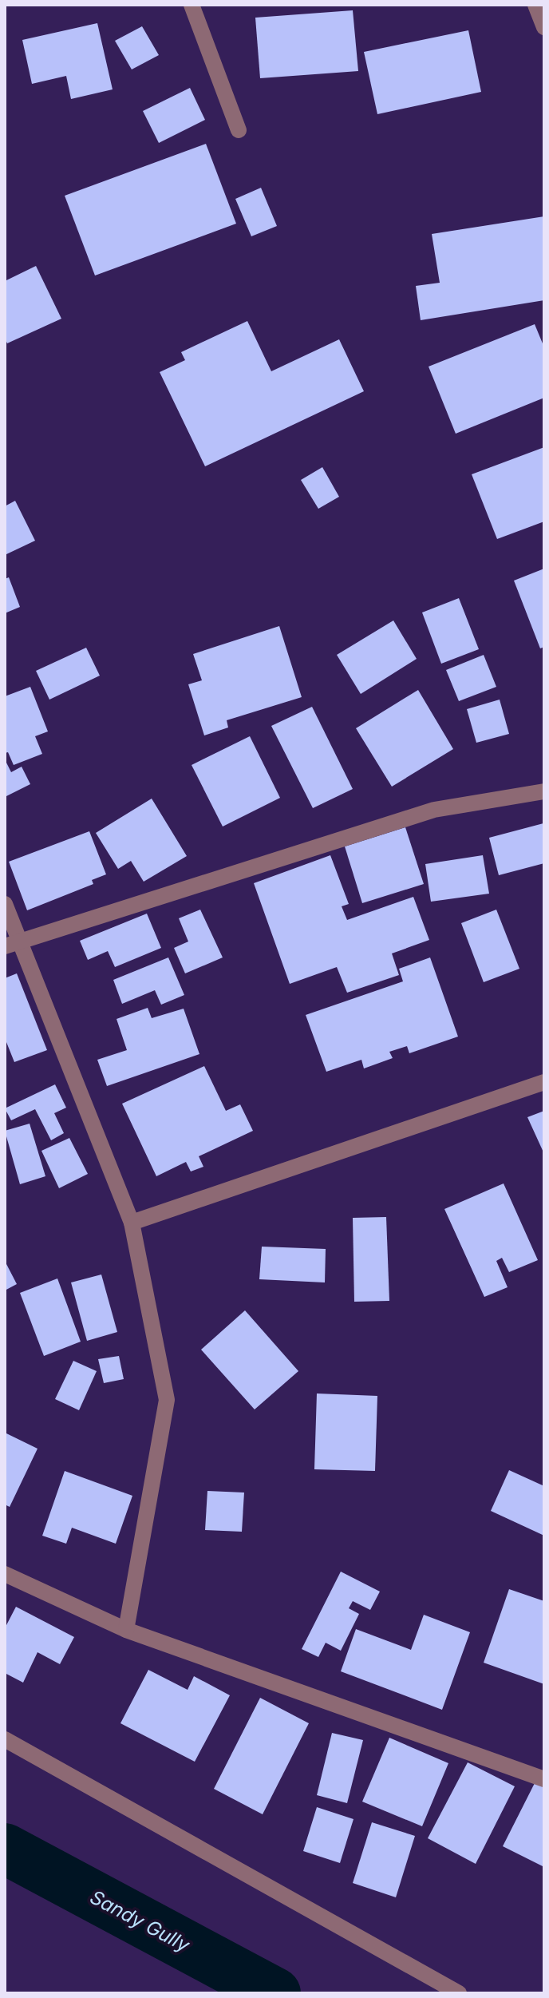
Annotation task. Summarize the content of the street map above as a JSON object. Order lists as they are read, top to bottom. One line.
{"water":["Sandy Gully"]}
